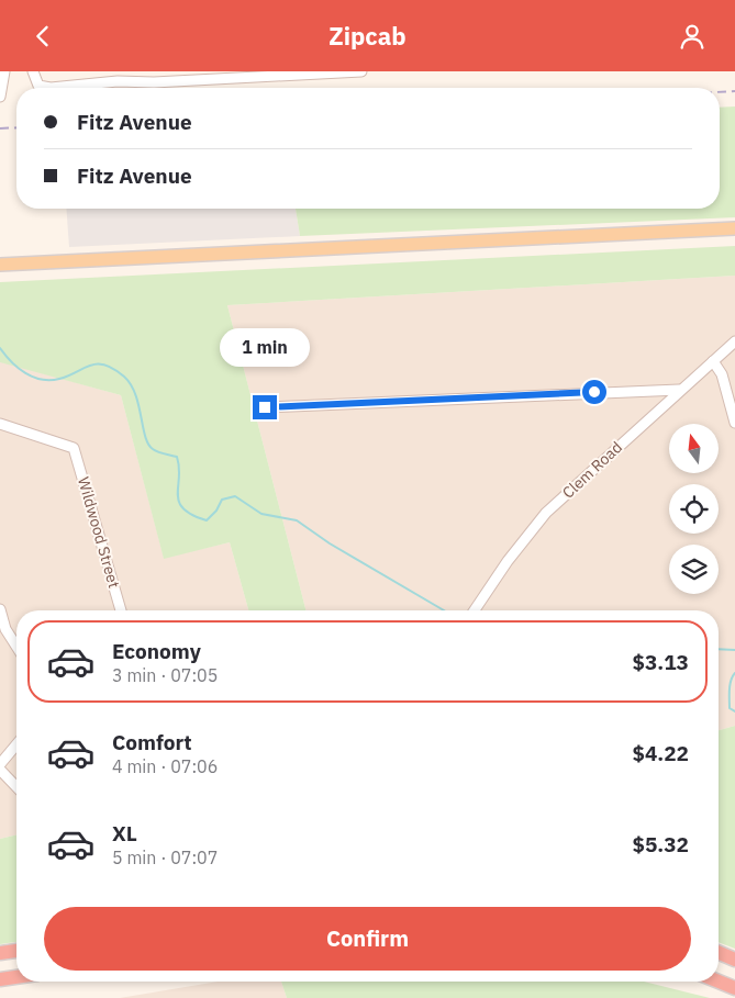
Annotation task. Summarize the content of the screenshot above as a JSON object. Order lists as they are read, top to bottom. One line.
{"streets":{"street":["Clem Road","Wildwood Street"]},"north":"top","page":{"header":"Zipcab","banner":["Fitz Avenue","Fitz Avenue"],"bubble":"1 min","list":[{"name":"Economy","note":"3 min · 07:05","value":"$3.13"},{"name":"Comfort","note":"4 min · 07:06","value":"$4.22"},{"name":"XL","note":"5 min · 07:07","value":"$5.32"}],"buttons":"Confirm"}}
